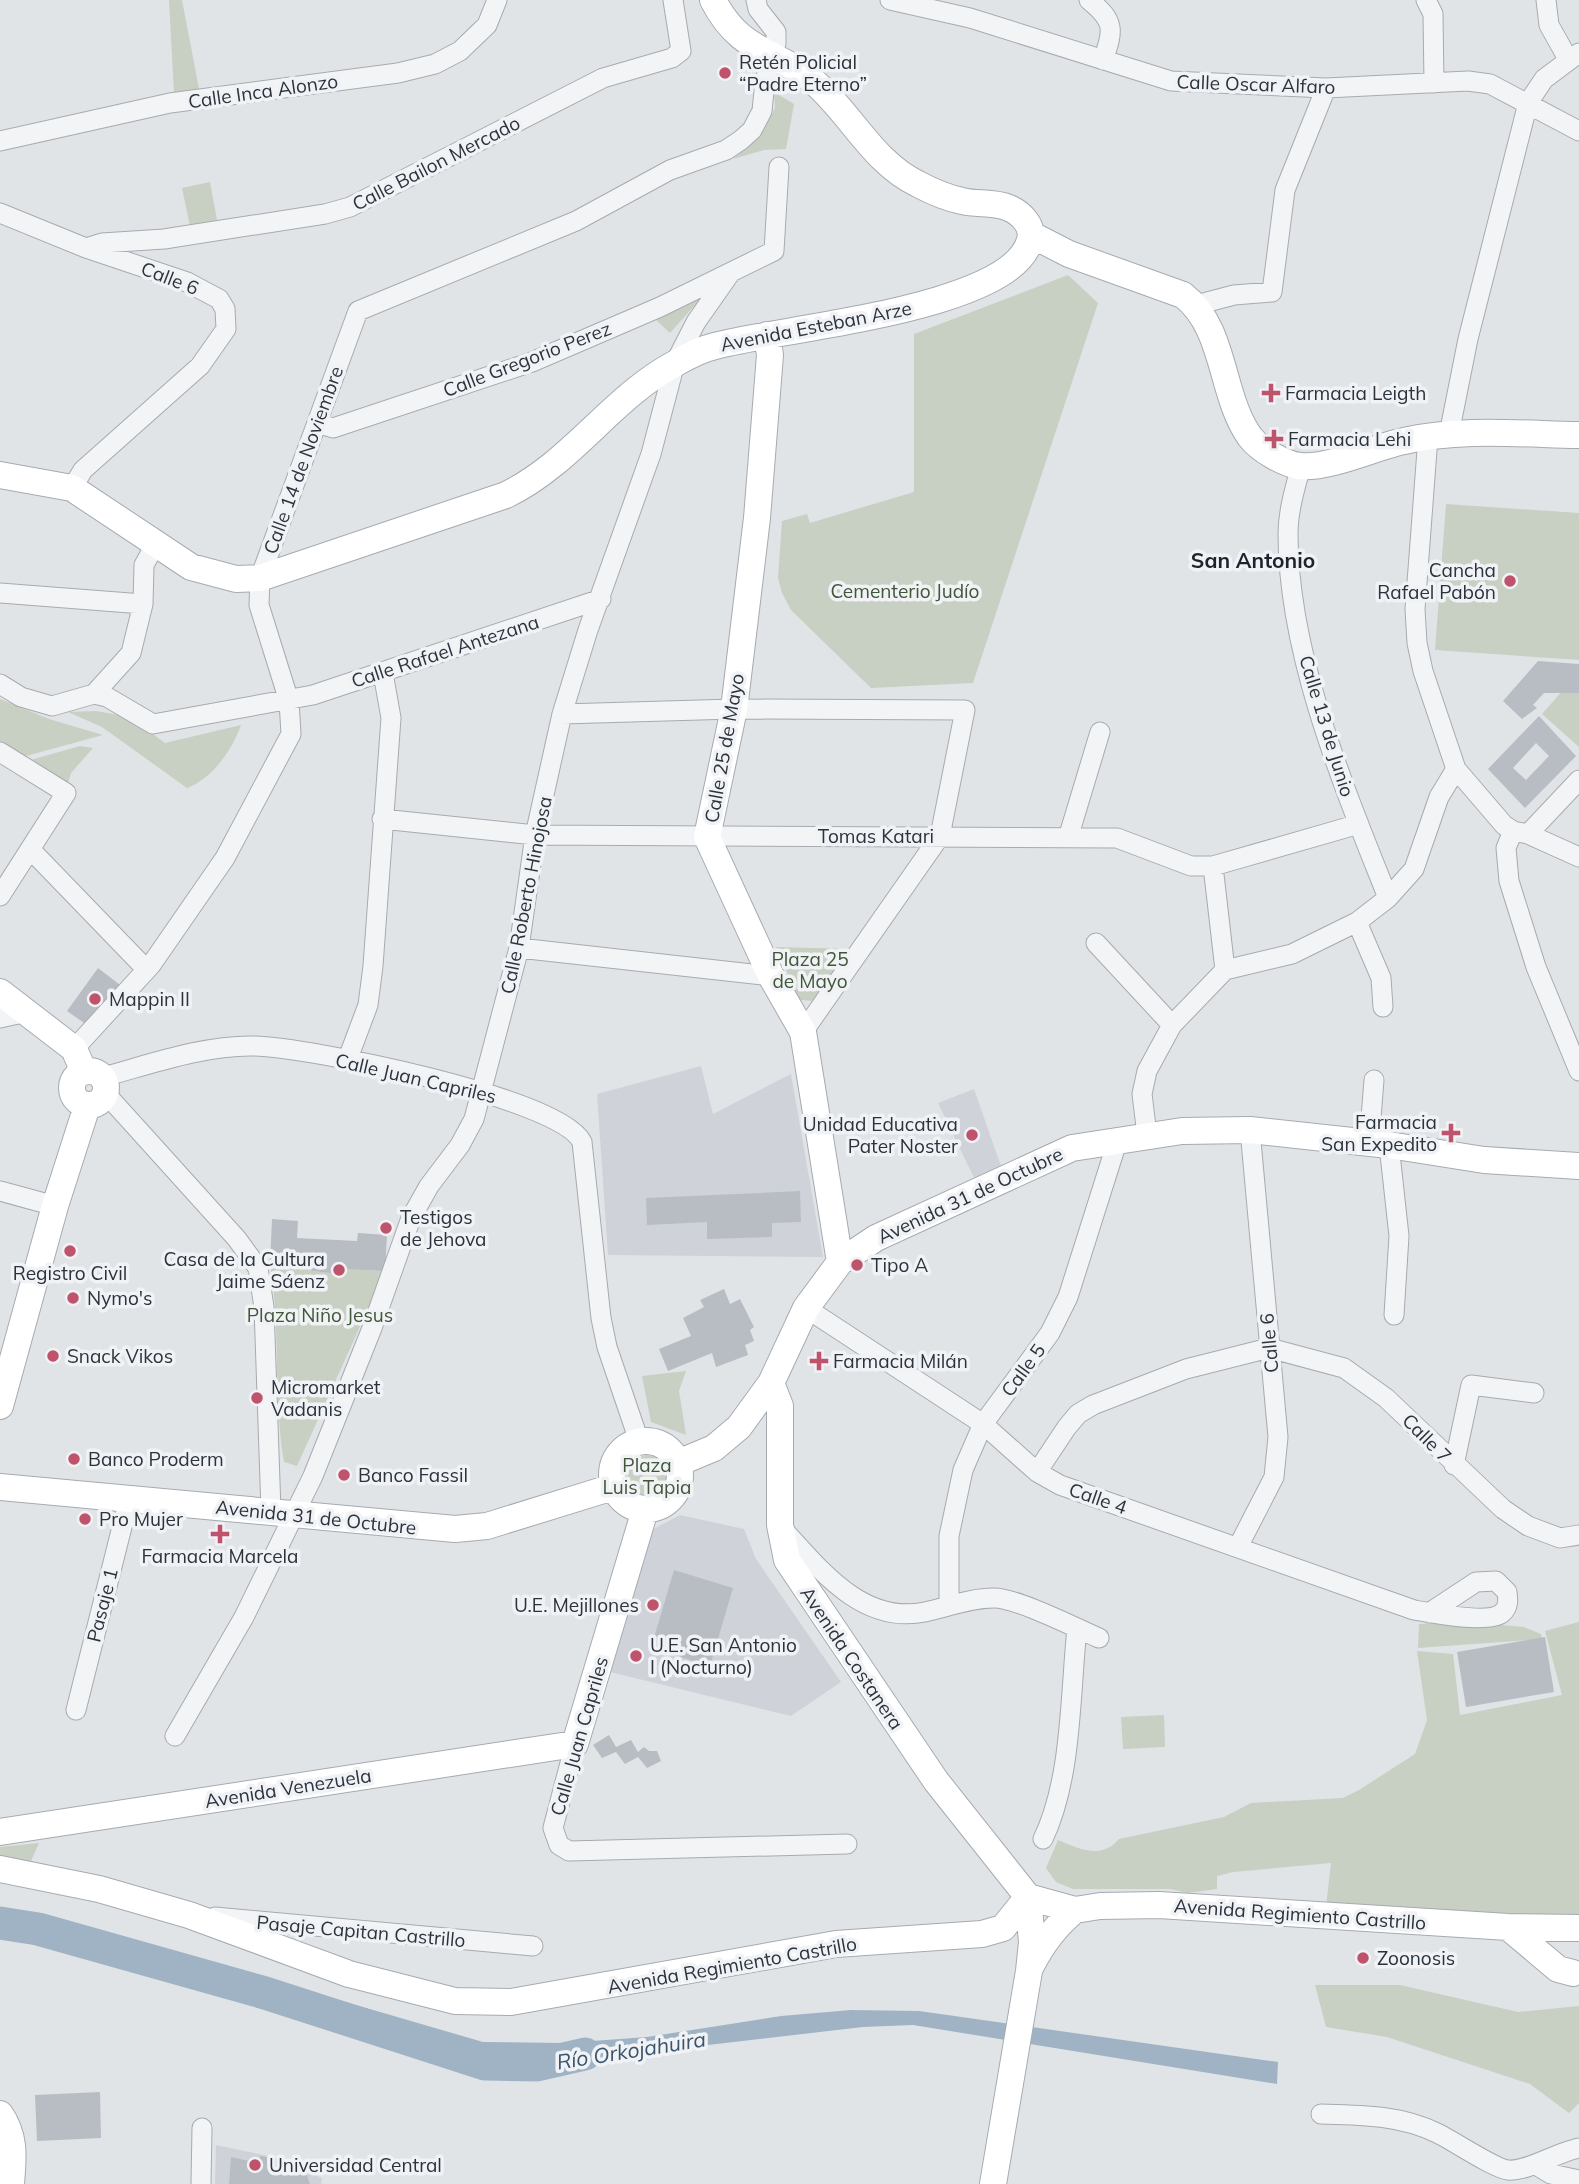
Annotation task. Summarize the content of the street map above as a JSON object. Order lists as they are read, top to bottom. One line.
{"streets":{"main road":["Avenida Esteban Arze","Calle 25 de Mayo","Calle Juan Capriles","Avenida 31 de Octubre","Avenida Costanera","Avenida Venezuela","Avenida Regimiento Castrillo"],"street":["Calle Oscar Alfaro","Calle Inca Alonzo","Calle Bailon Mercado","Calle 6","Calle Gregorio Perez","Calle 14 de Noviembre","Calle Rafael Antezana","Calle 13 de Junio","Tomas Katari","Calle Roberto Hinojosa","Calle 5","Calle 7","Calle 4","Pasaje 1","Pasaje Capitan Castrillo"]},"crossings":[["Calle Bailon Mercado","Calle 6"],["Calle 6","Avenida Esteban Arze"],["Calle 6","Avenida 31 de Octubre"],["Calle 6","Calle 7"],["Calle 6","Calle 4"],["Avenida Esteban Arze","Calle 14 de Noviembre"],["Avenida Esteban Arze","Calle 25 de Mayo"],["Avenida Esteban Arze","Calle Roberto Hinojosa"],["Calle Gregorio Perez","Calle 14 de Noviembre"],["Calle Gregorio Perez","Calle Roberto Hinojosa"],["Calle 14 de Noviembre","Calle Rafael Antezana"],["Calle 14 de Noviembre","Calle Juan Capriles"],["Calle Rafael Antezana","Calle Roberto Hinojosa"],["Calle 13 de Junio","Tomas Katari"],["Calle 25 de Mayo","Tomas Katari"],["Calle 25 de Mayo","Avenida 31 de Octubre"],["Tomas Katari","Calle Roberto Hinojosa"],["Calle Roberto Hinojosa","Calle Juan Capriles"],["Calle Roberto Hinojosa","Avenida 31 de Octubre"],["Calle Juan Capriles","Avenida 31 de Octubre"],["Calle Juan Capriles","Avenida Venezuela"],["Avenida 31 de Octubre","Calle 5"],["Avenida 31 de Octubre","Calle 4"],["Avenida 31 de Octubre","Pasaje 1"],["Avenida 31 de Octubre","Avenida Costanera"],["Calle 5","Calle 4"],["Avenida Costanera","Avenida Regimiento Castrillo"],["Avenida Regimiento Castrillo","Pasaje Capitan Castrillo"]],"districts":["San Antonio"],"water":["Río Orkojahuira"],"parks":["Cementerio Judío","Plaza 25 de Mayo","Plaza Niño Jesus","Plaza Luis Tapia"],"places":{"other":["Retén Policial “Padre Eterno”","Cancha Rafael Pabón","Mappin II","Unidad Educativa Pater Noster","Testigos de Jehova","Registro Civil","Tipo A","Casa de la Cultura Jaime Sáenz","Nymo's","Snack Vikos","Micromarket Vadanis","Banco Proderm","Banco Fassil","Pro Mujer","U.E. Mejillones","U.E. San Antonio I (Nocturno)","Zoonosis","Universidad Central"],"health":["Farmacia Leigth","Farmacia Lehi","Farmacia San Expedito","Farmacia Milán","Farmacia Marcela"]}}
